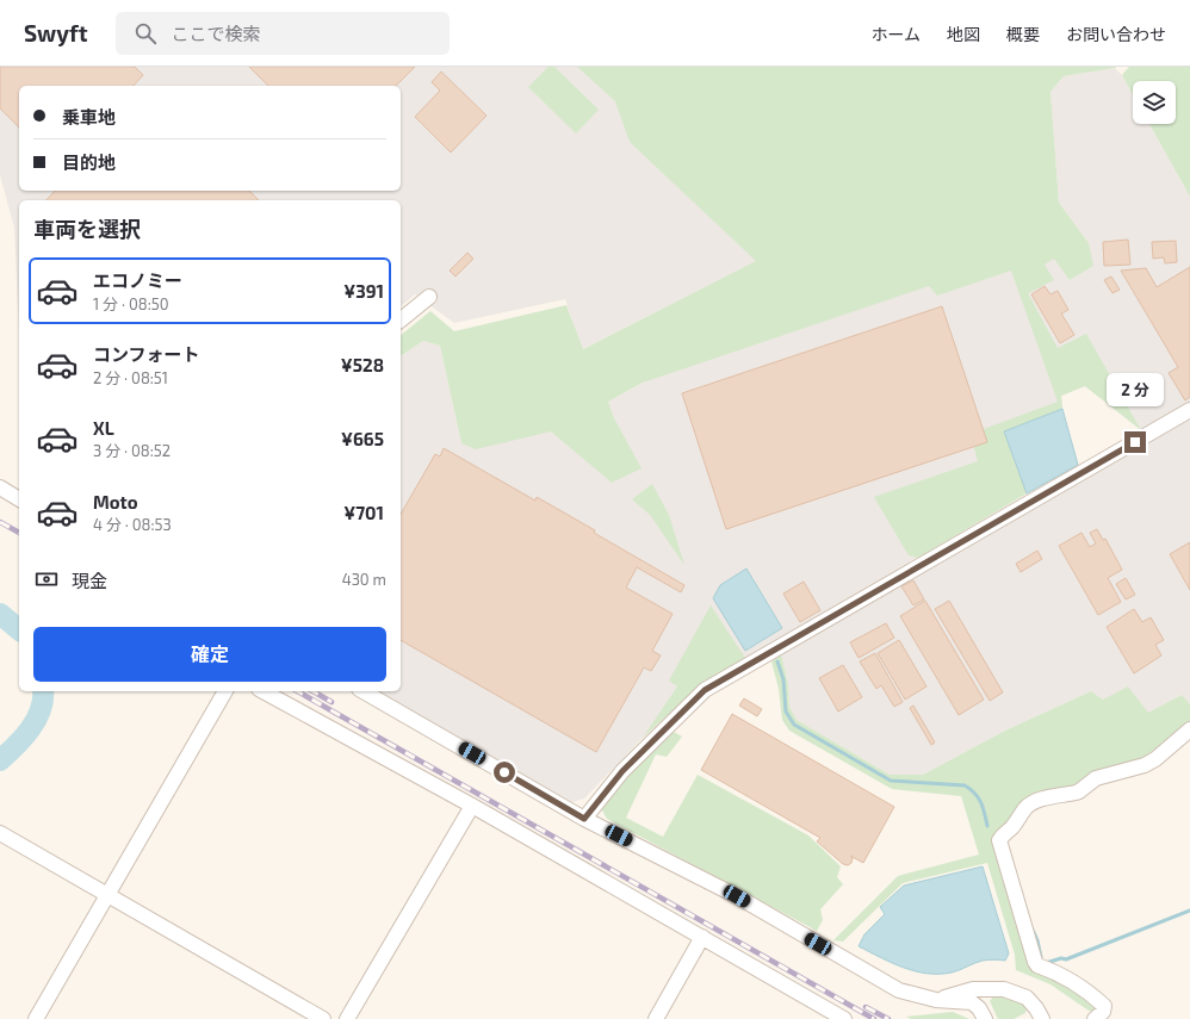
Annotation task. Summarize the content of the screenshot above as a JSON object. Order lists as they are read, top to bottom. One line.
{"page":{"header":"Swyft","search":"ここで検索","nav":["ホーム","地図","概要","お問い合わせ"],"banner":["乗車地","目的地"],"heading":"車両を選択","list":[{"name":"エコノミー","note":"1 分 · 08:50","value":"¥391"},{"name":"コンフォート","note":"2 分 · 08:51","value":"¥528"},{"name":"XL","note":"3 分 · 08:52","value":"¥665"},{"name":"Moto","note":"4 分 · 08:53","value":"¥701"}],"bubble":"2 分","pay":["現金","430 m"],"buttons":"確定"}}
